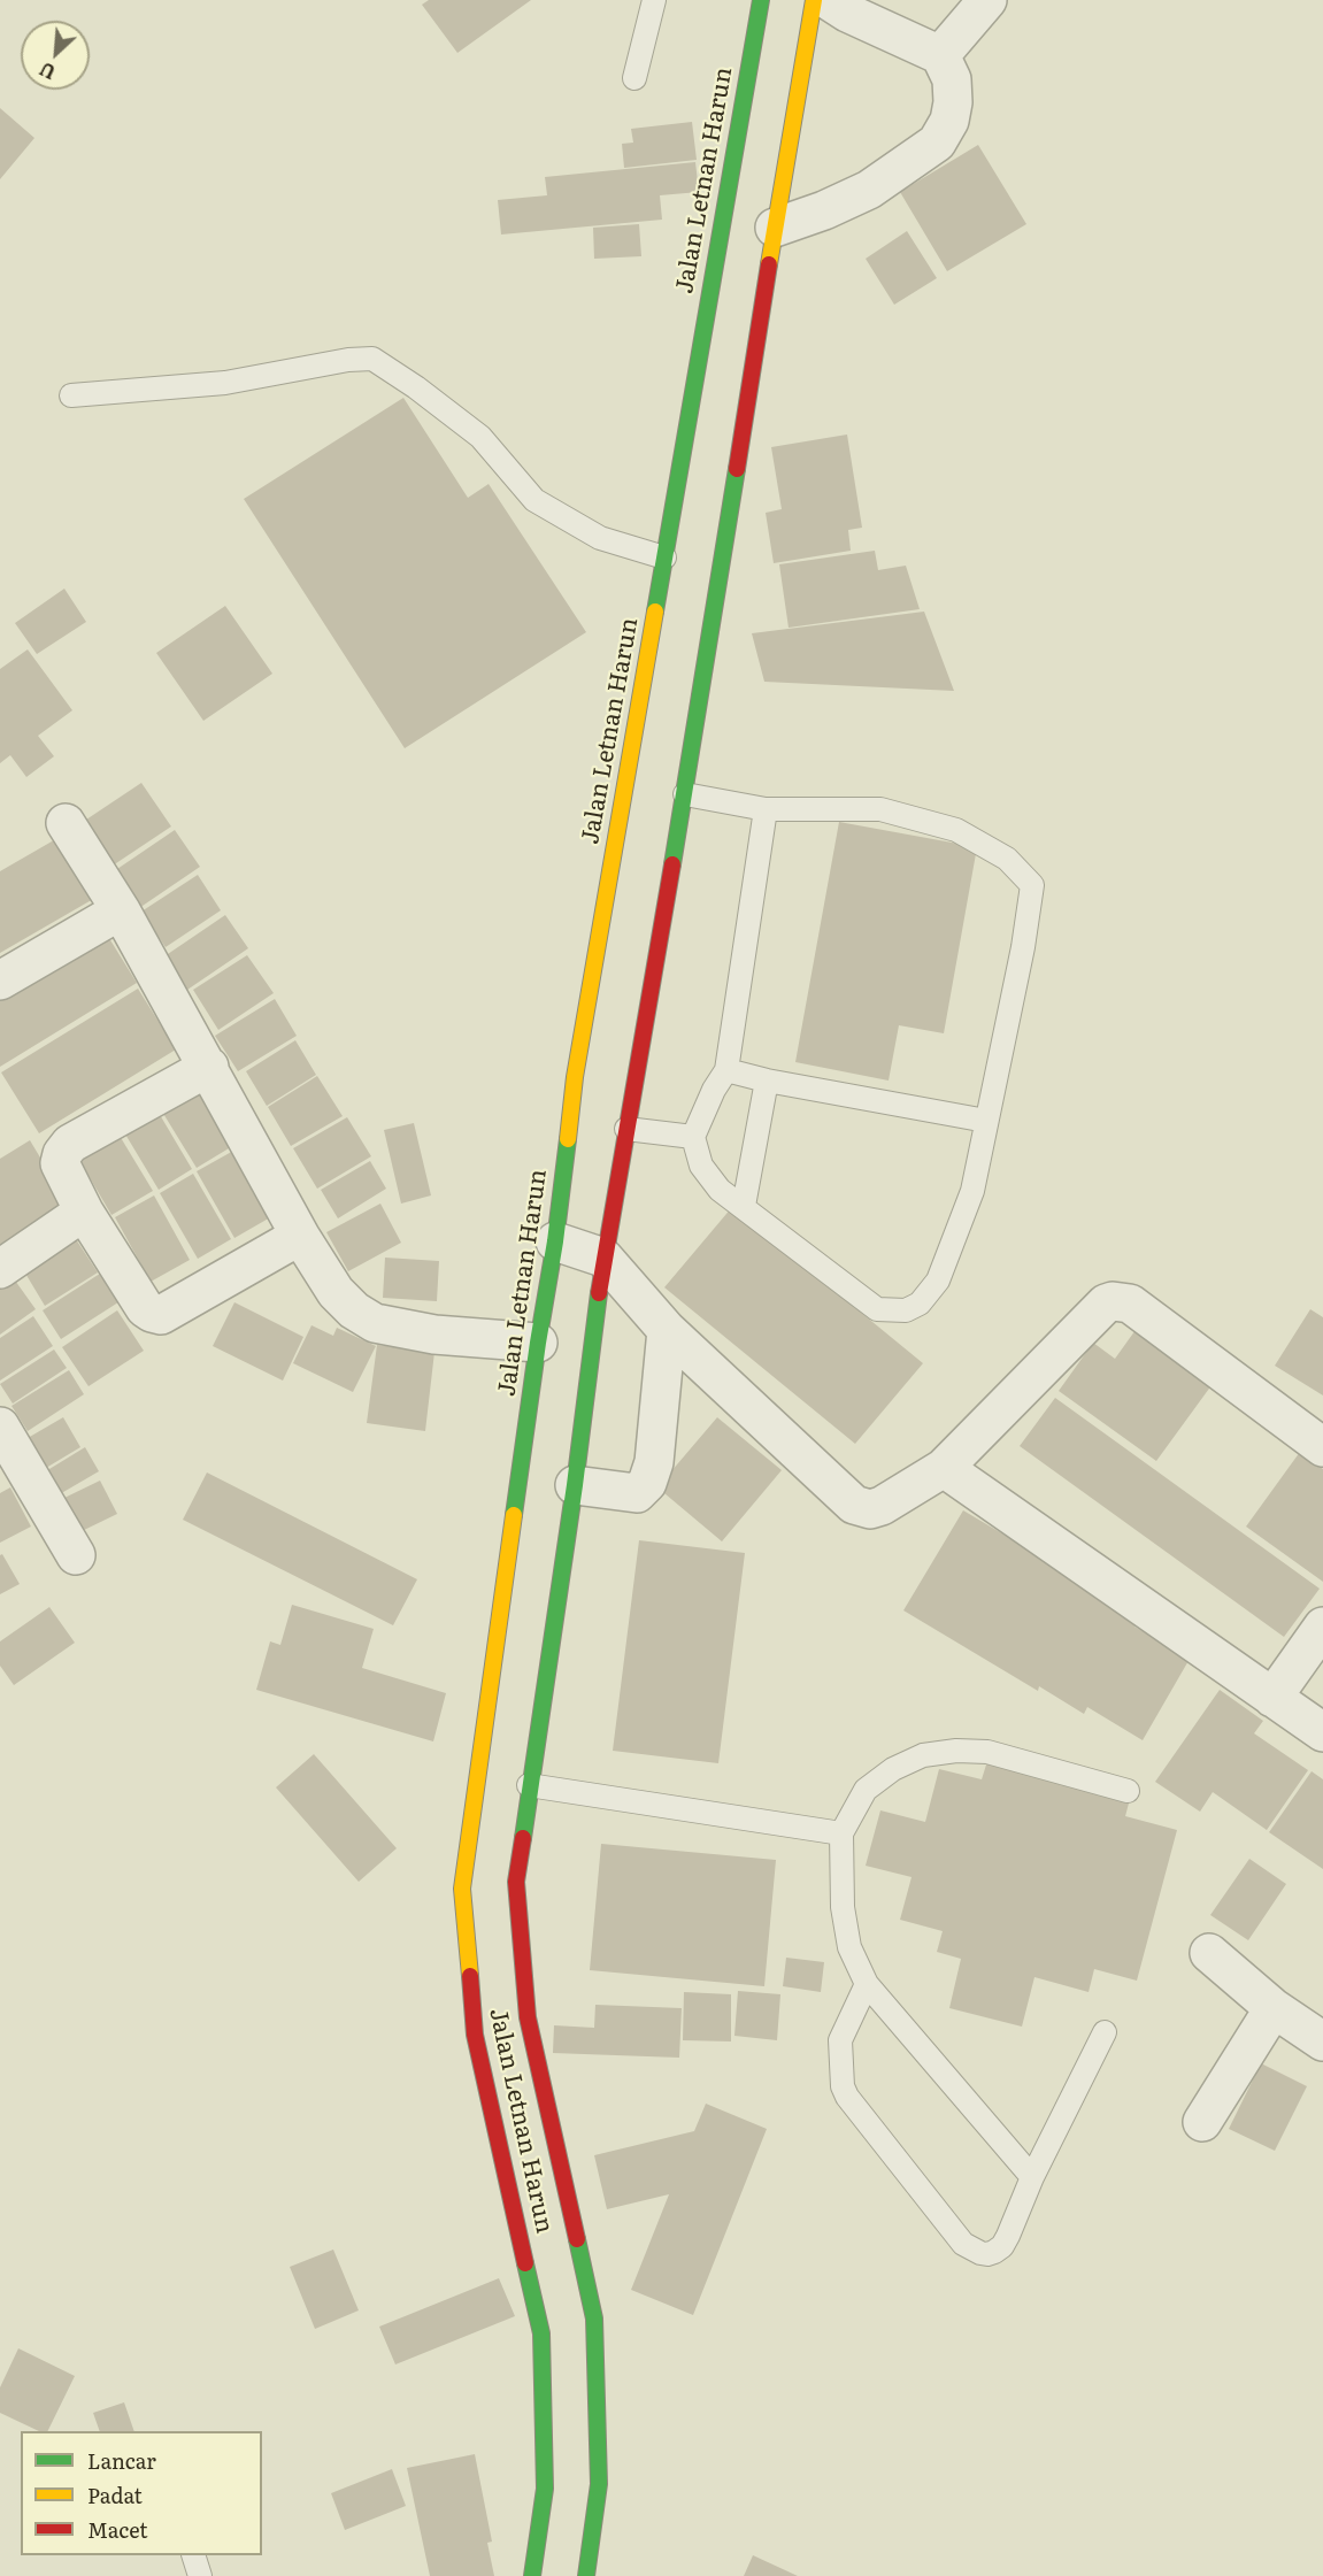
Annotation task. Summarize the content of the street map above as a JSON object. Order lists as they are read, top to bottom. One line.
{"streets":{"main road":["Jalan Letnan Harun"]},"legend":["Lancar","Padat","Macet"],"north":"bottom left"}
